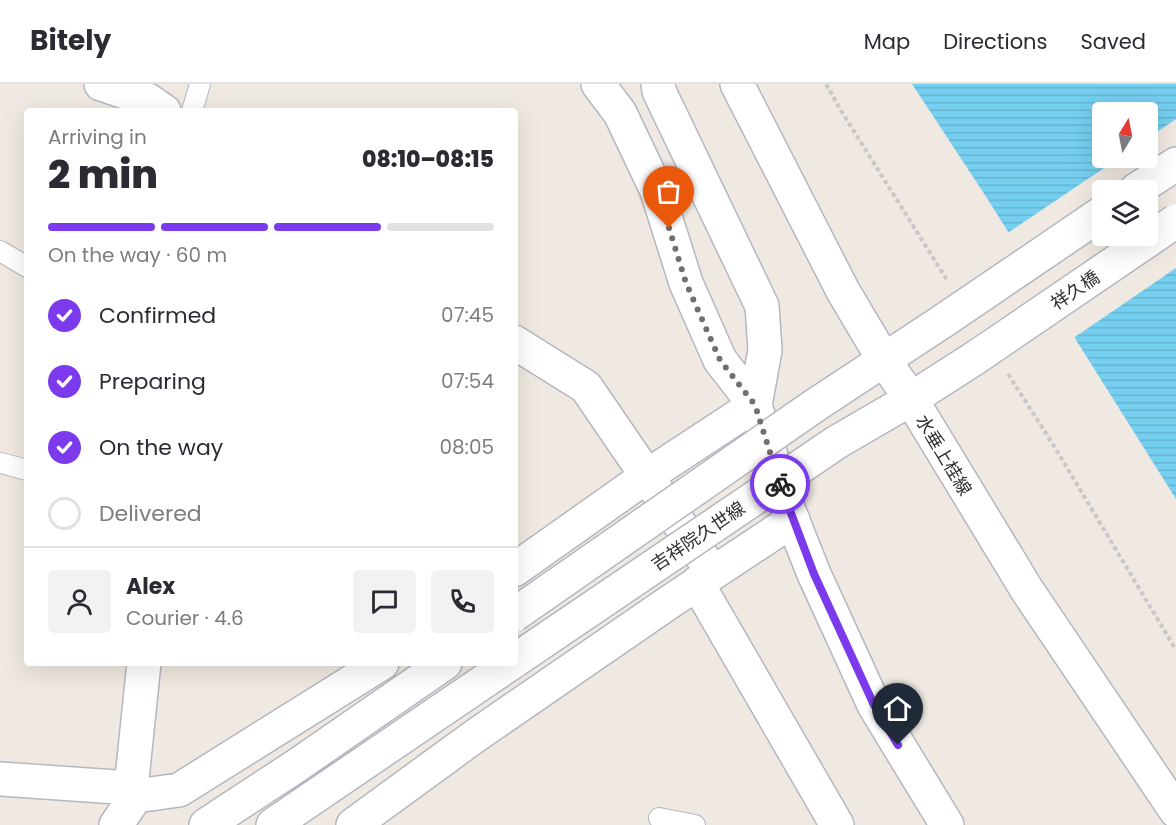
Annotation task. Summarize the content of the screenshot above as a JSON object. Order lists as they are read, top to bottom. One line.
{"streets":{"street":["祥久橋","水垂上桂線","吉祥院久世線"]},"crossings":[["祥久橋","吉祥院久世線"],["水垂上桂線","吉祥院久世線"]],"north":"top","page":{"header":"Bitely","nav":["Map","Directions","Saved"],"heading":["2 min","Arriving in","08:10–08:15"],"panel":["Alex","Courier · 4.6"],"bar":"On the way · 60 m","list":[["Confirmed","07:45"],["Preparing","07:54"],["On the way","08:05"],"Delivered"]}}
